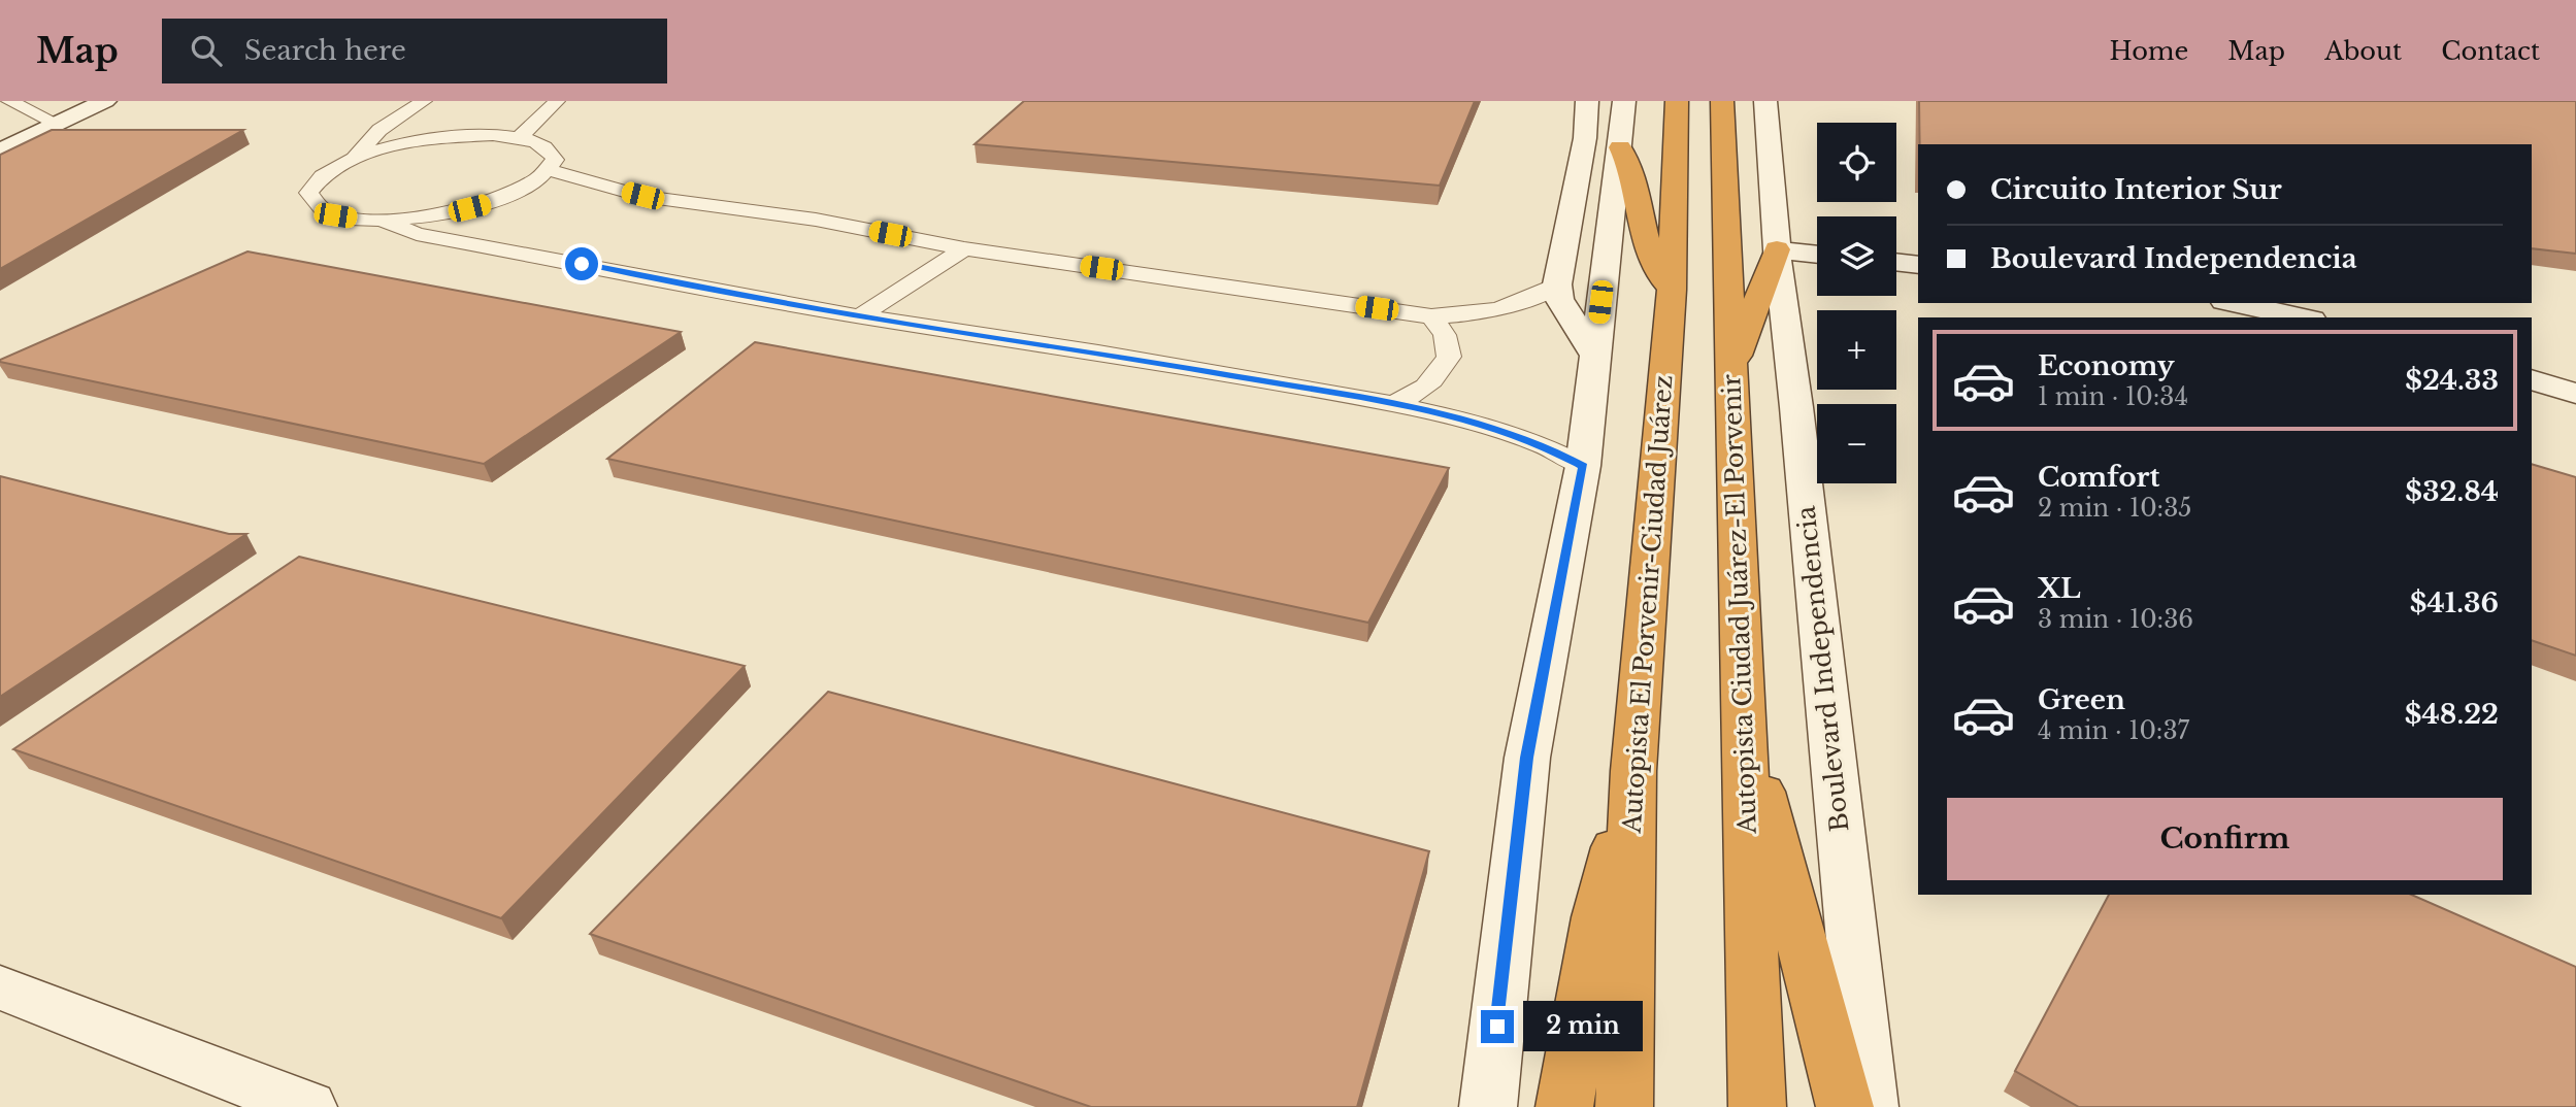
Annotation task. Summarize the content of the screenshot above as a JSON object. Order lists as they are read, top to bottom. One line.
{"streets":{"highway":["Autopista El Porvenir-Ciudad Juárez","Autopista Ciudad Juárez-El Porvenir"],"main road":["Boulevard Independencia"]},"page":{"header":"Map","search":"Search here","nav":["Home","Map","About","Contact"],"map_buttons":["+","−"],"banner":["Circuito Interior Sur","Boulevard Independencia"],"list":[{"name":"Economy","note":"1 min · 10:34","value":"$24.33"},{"name":"Comfort","note":"2 min · 10:35","value":"$32.84"},{"name":"XL","note":"3 min · 10:36","value":"$41.36"},{"name":"Green","note":"4 min · 10:37","value":"$48.22"}],"buttons":"Confirm","bubble":"2 min"}}
